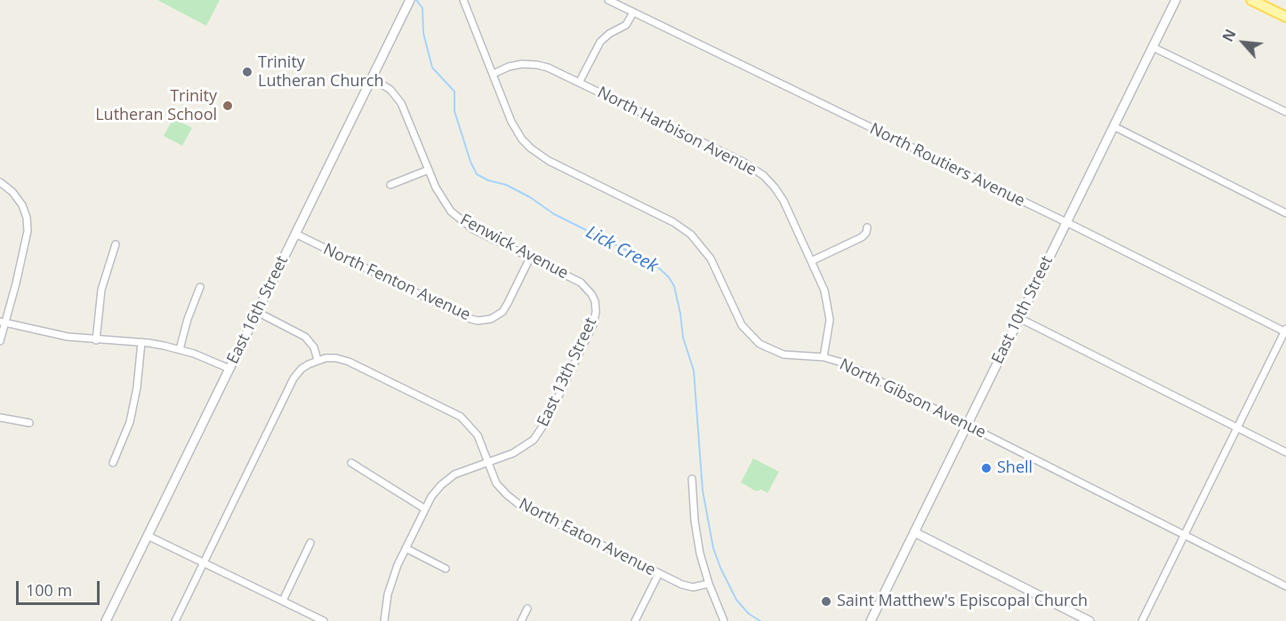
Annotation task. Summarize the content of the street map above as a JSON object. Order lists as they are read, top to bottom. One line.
{"streets":{"street":["North Harbison Avenue","North Routiers Avenue","Fenwick Avenue","North Fenton Avenue","East 16th Street","East 10th Street","East 13th Street","North Gibson Avenue","North Eaton Avenue"]},"crossings":[["North Harbison Avenue","North Gibson Avenue"],["North Routiers Avenue","East 10th Street"],["Fenwick Avenue","North Fenton Avenue"],["Fenwick Avenue","East 16th Street"],["Fenwick Avenue","East 13th Street"],["North Fenton Avenue","East 16th Street"],["East 10th Street","North Gibson Avenue"],["East 13th Street","North Eaton Avenue"]],"water":["Lick Creek"],"places":["Trinity Lutheran Church","Trinity Lutheran School","Shell","Saint Matthew's Episcopal Church"],"scale_bar":"100 m","north":"top left"}
